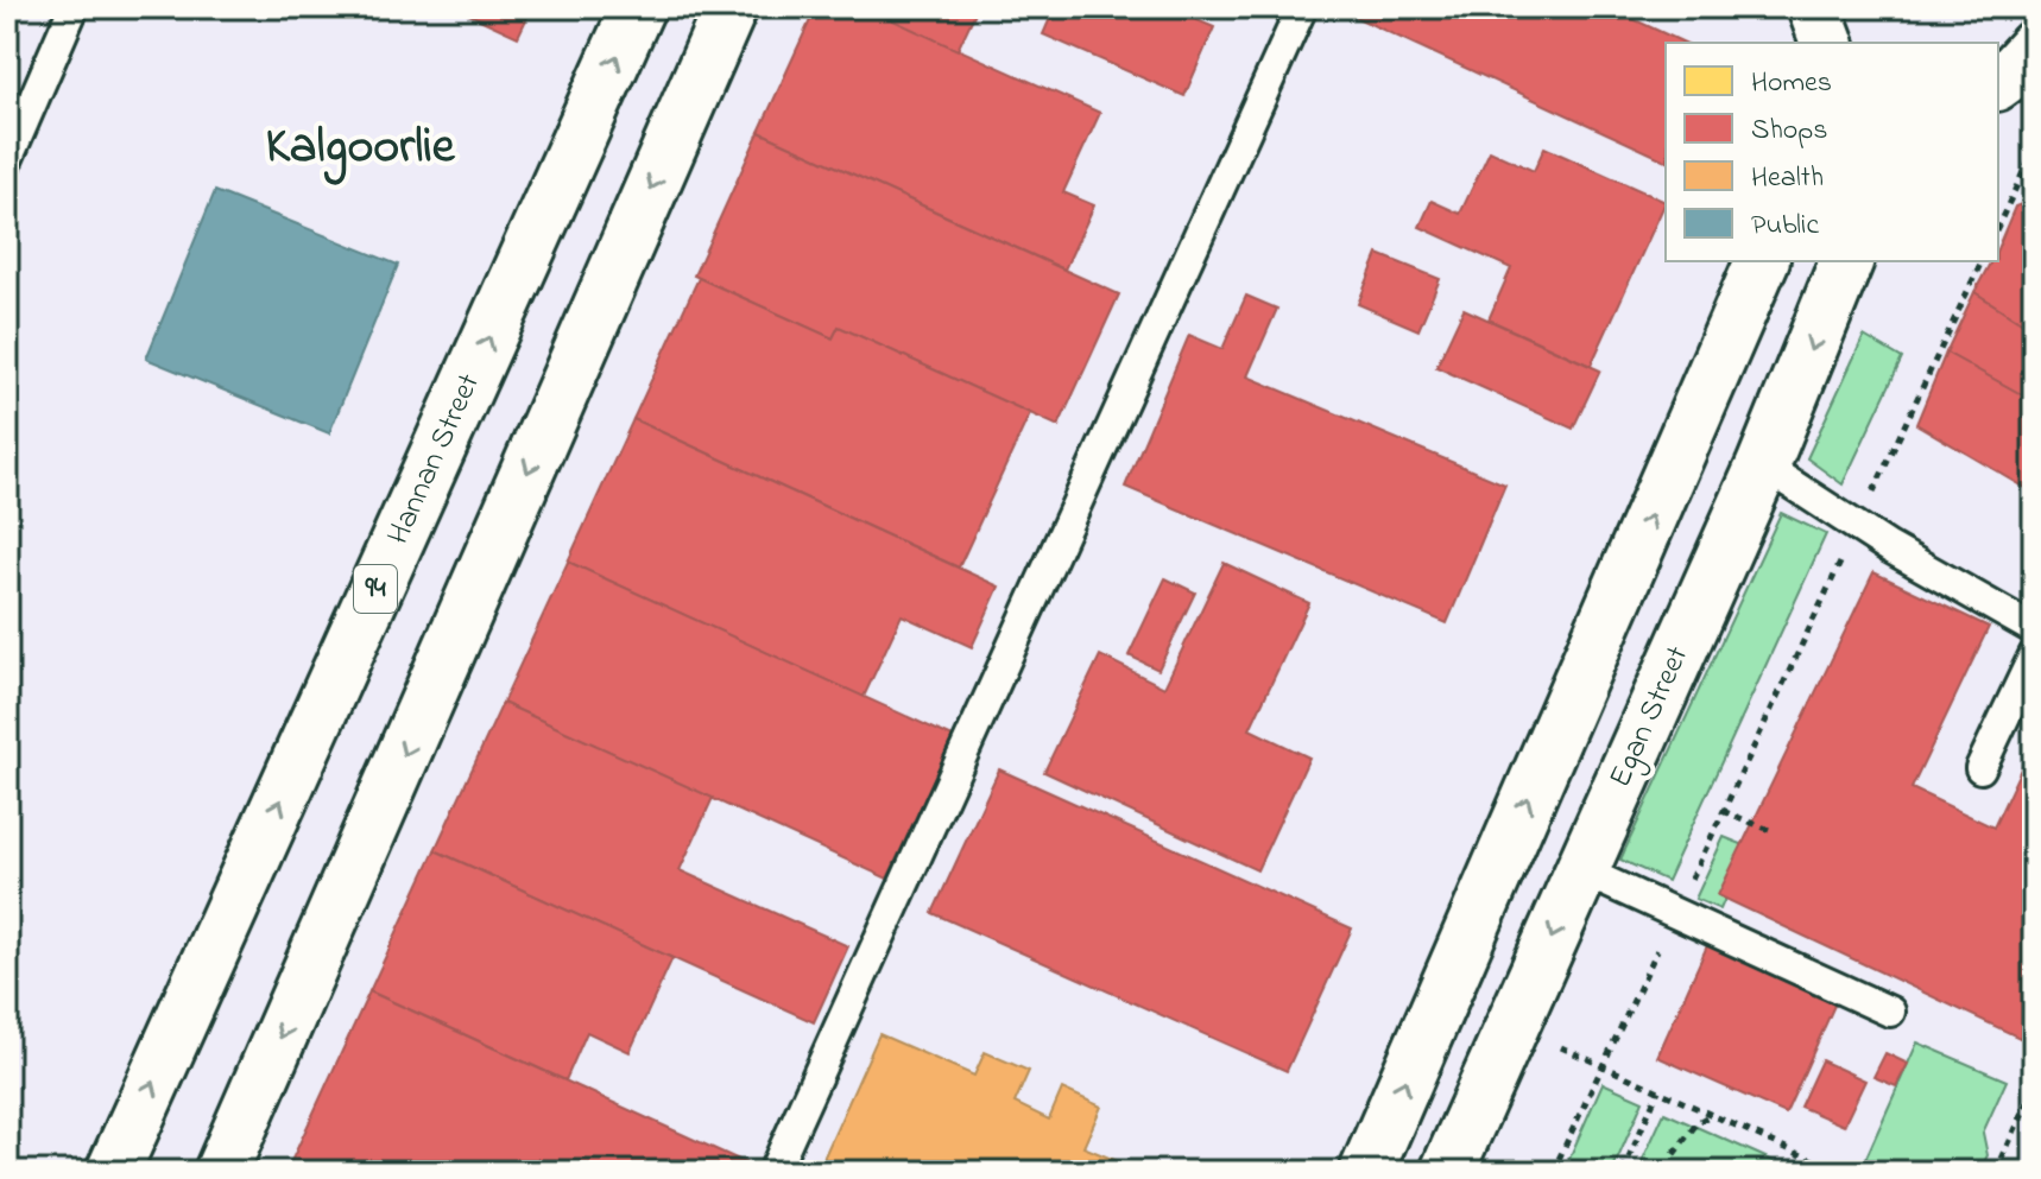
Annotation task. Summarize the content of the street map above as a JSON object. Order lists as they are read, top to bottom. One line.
{"streets":{"main road":["Hannan Street","94","Egan Street"]},"districts":["Kalgoorlie"],"legend":["Homes","Shops","Health","Public"]}
